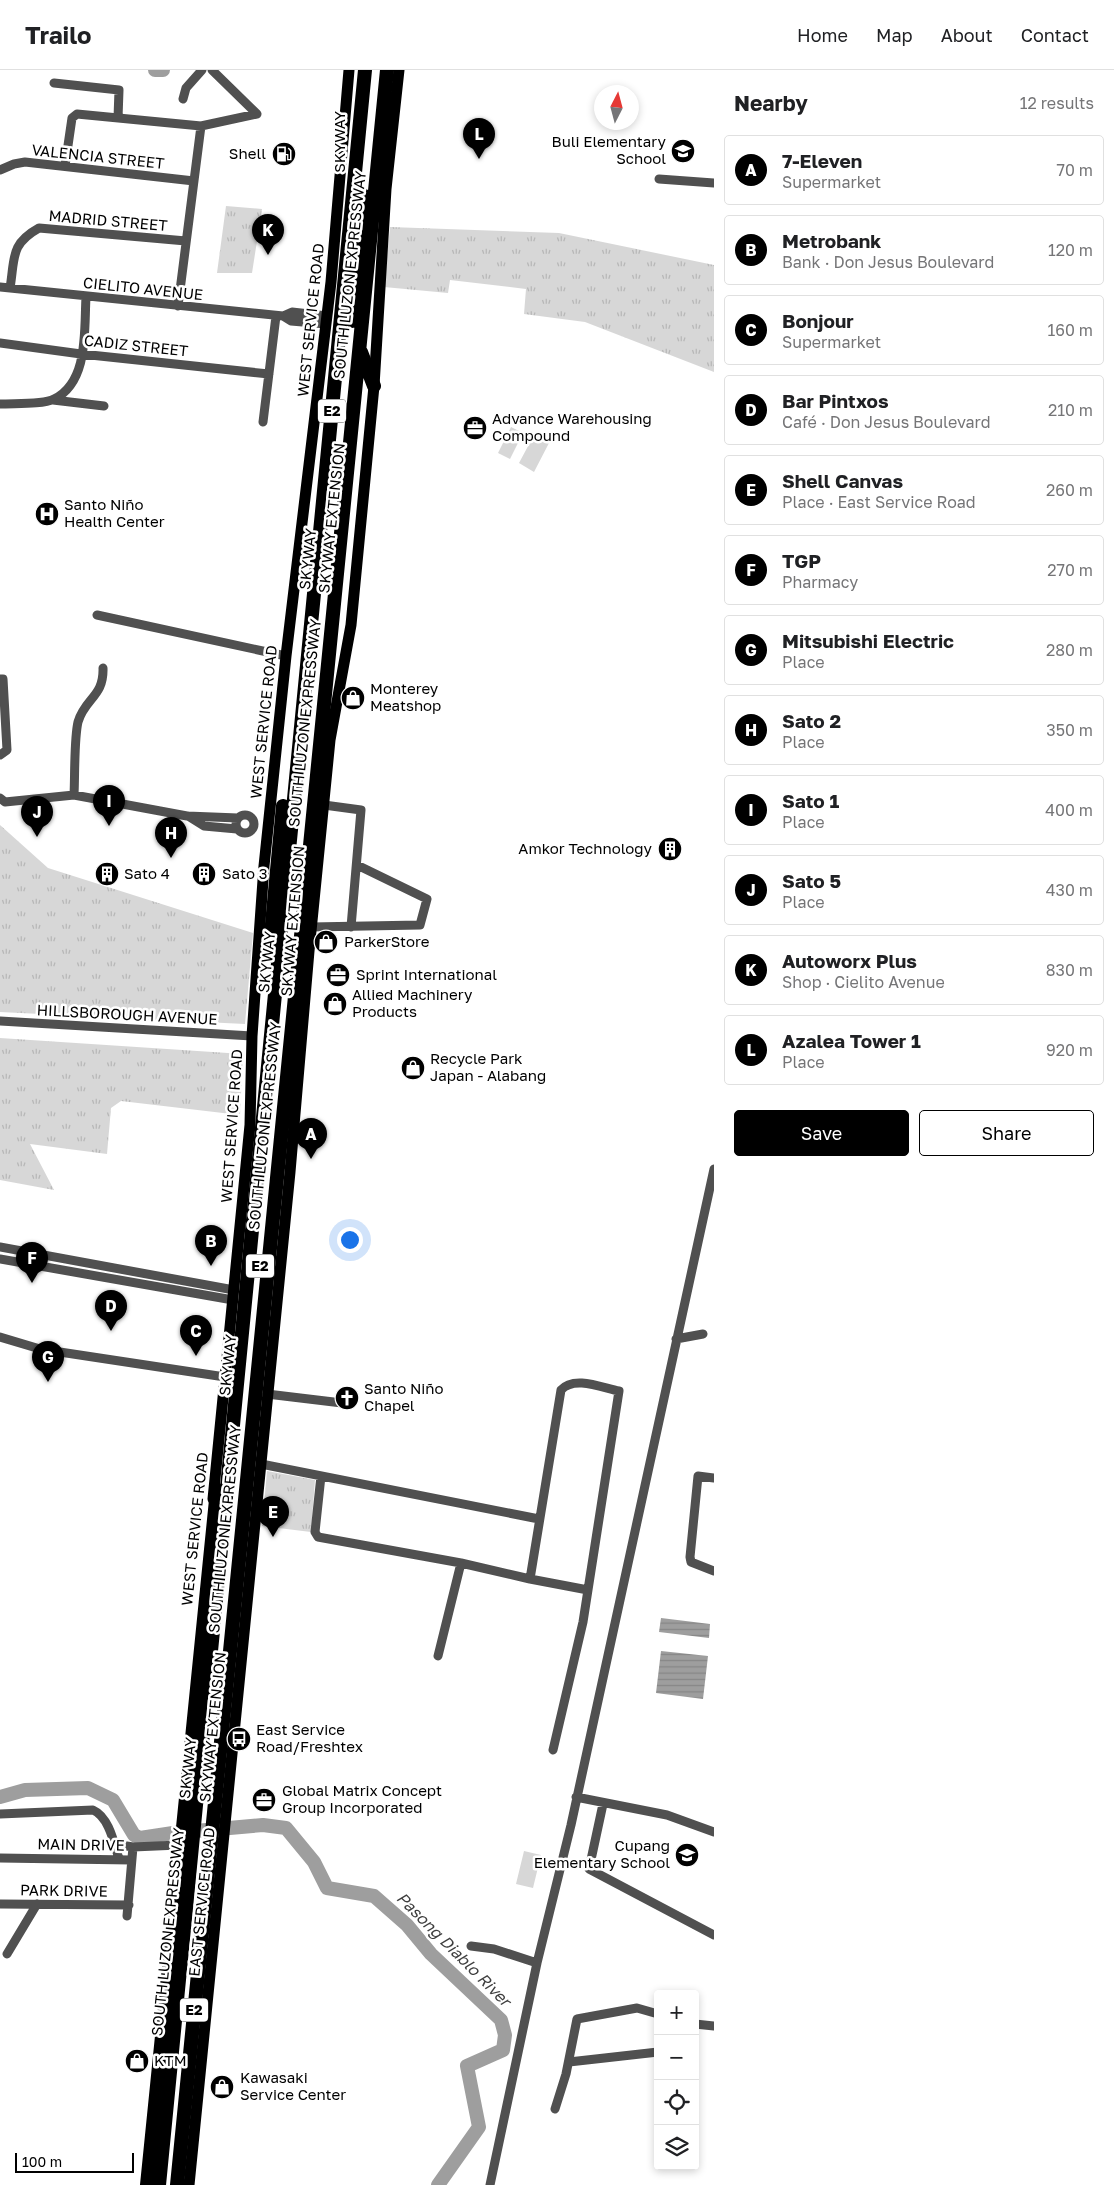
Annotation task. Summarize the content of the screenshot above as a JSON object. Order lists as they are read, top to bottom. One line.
{"streets":{"highway":["SKYWAY","SOUTH LUZON EXPRESSWAY","E2","SKYWAY EXTENSION"],"main road":["WEST SERVICE ROAD","EAST SERVICE ROAD"],"street":["VALENCIA STREET","MADRID STREET","CIELITO AVENUE","CADIZ STREET","HILLSBOROUGH AVENUE","MAIN DRIVE","PARK DRIVE"]},"crossings":[["SKYWAY","SOUTH LUZON EXPRESSWAY"],["SKYWAY","SKYWAY EXTENSION"],["MADRID STREET","CIELITO AVENUE"],["SOUTH LUZON EXPRESSWAY","WEST SERVICE ROAD"],["SOUTH LUZON EXPRESSWAY","E2"],["SOUTH LUZON EXPRESSWAY","SKYWAY EXTENSION"],["SOUTH LUZON EXPRESSWAY","MAIN DRIVE"],["SOUTH LUZON EXPRESSWAY","EAST SERVICE ROAD"],["CIELITO AVENUE","WEST SERVICE ROAD"],["WEST SERVICE ROAD","SKYWAY EXTENSION"],["WEST SERVICE ROAD","HILLSBOROUGH AVENUE"],["WEST SERVICE ROAD","MAIN DRIVE"],["E2","SKYWAY EXTENSION"]],"water":["Pasong Diablo River"],"places":{"school or university":["Buli Elementary School","Cupang Elementary School"],"fuel station":["Shell"],"office":["Advance Warehousing Compound","Sprint International","Global Matrix Concept Group Incorporated"],"hospital":["Santo Niño Health Center"],"shop":["Monterey Meatshop","ParkerStore","Allied Machinery Products","Recycle Park Japan - Alabang","KTM","Kawasaki Service Center"],"building":["Amkor Technology","Sato 4","Sato 3"],"church":["Santo Niño Chapel"],"bus stop":["East Service Road/Freshtex"]},"scale_bar":"100 m","north":"top","page":{"header":"Trailo","nav":["Home","Map","About","Contact"],"heading":["Nearby","12 results"],"pins":["L","K","I","J","H","A","B","F","D","C","G","E"],"list":[{"mark":"A","name":"7-Eleven","note":"Supermarket","value":"70 m"},{"mark":"B","name":"Metrobank","note":"Bank · Don Jesus Boulevard","value":"120 m"},{"mark":"C","name":"Bonjour","note":"Supermarket","value":"160 m"},{"mark":"D","name":"Bar Pintxos","note":"Café · Don Jesus Boulevard","value":"210 m"},{"mark":"E","name":"Shell Canvas","note":"Place · East Service Road","value":"260 m"},{"mark":"F","name":"TGP","note":"Pharmacy","value":"270 m"},{"mark":"G","name":"Mitsubishi Electric","note":"Place","value":"280 m"},{"mark":"H","name":"Sato 2","note":"Place","value":"350 m"},{"mark":"I","name":"Sato 1","note":"Place","value":"400 m"},{"mark":"J","name":"Sato 5","note":"Place","value":"430 m"},{"mark":"K","name":"Autoworx Plus","note":"Shop · Cielito Avenue","value":"830 m"},{"mark":"L","name":"Azalea Tower 1","note":"Place","value":"920 m"}],"buttons":["Save","Share"],"map_buttons":["+","−"],"scale":"100 m"}}
